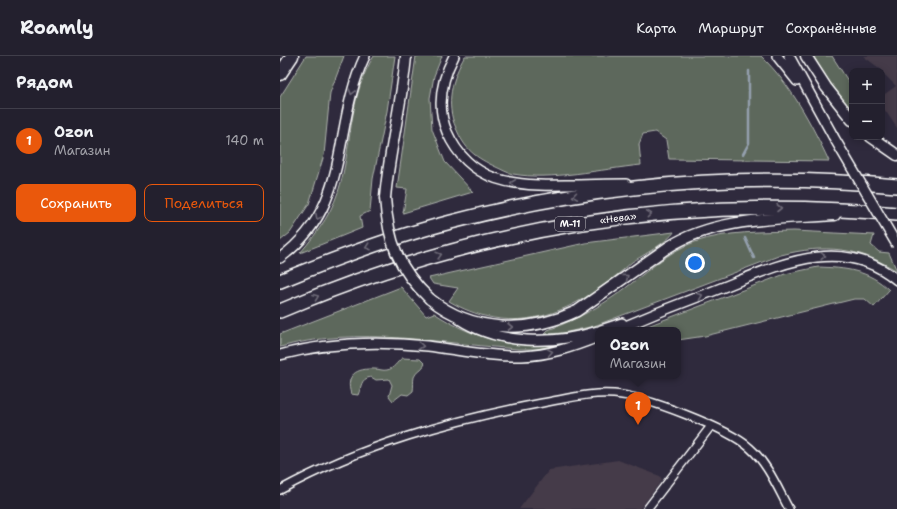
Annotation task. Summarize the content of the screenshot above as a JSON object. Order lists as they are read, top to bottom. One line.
{"streets":{"highway":["«Нева»","М-11"]},"page":{"header":"Roamly","nav":["Карта","Маршрут","Сохранённые"],"heading":"Рядом","map_buttons":["+","−"],"list":[{"mark":"1","name":"Ozon","note":"Магазин","value":"140 m"}],"buttons":["Сохранить","Поделиться"],"popup":["Ozon","Магазин"],"pins":"1"}}
